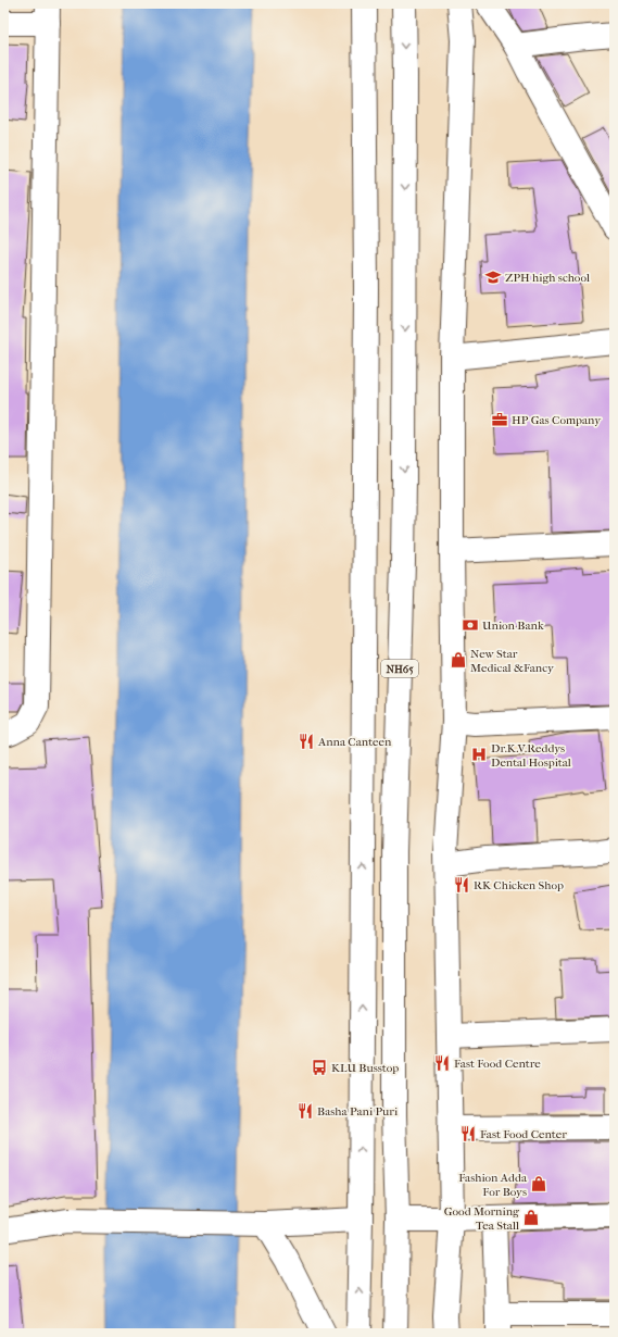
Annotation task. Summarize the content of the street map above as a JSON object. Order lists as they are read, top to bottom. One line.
{"streets":{"main road":["NH65"]},"places":{"school or university":["ZPH high school"],"office":["HP Gas Company"],"bank":["Union Bank"],"shop":["New Star Medical &Fancy","Fashion Adda For Boys","Good Morning Tea Stall"],"restaurant":["Anna Canteen","RK Chicken Shop","Fast Food Centre","Basha Pani Puri","Fast Food Center"],"hospital":["Dr.K.V.Reddys Dental Hospital"],"bus stop":["KLU Busstop"]}}
